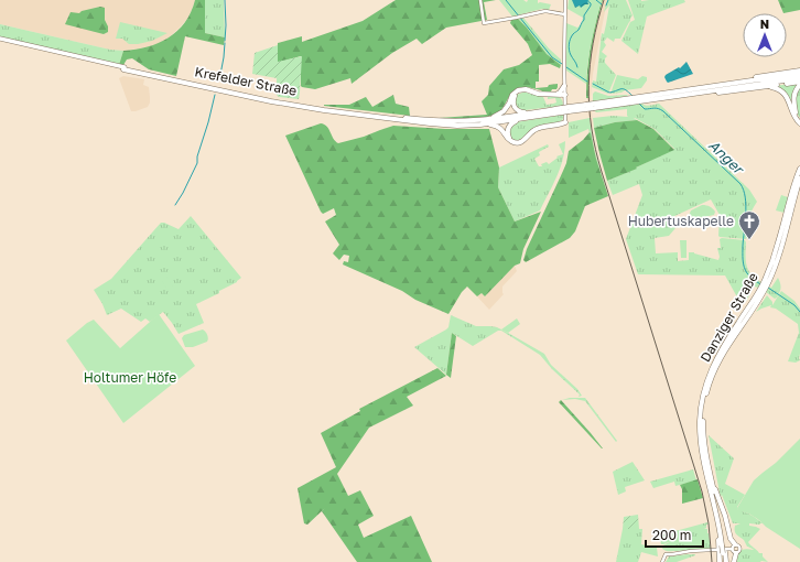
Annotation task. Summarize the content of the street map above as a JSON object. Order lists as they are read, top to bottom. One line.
{"streets":{"highway":["Krefelder Straße","Danziger Straße"]},"water":["Anger"],"parks":["Holtumer Höfe"],"places":{"church":["Hubertuskapelle"]},"scale_bar":"200 m","north":"top"}
